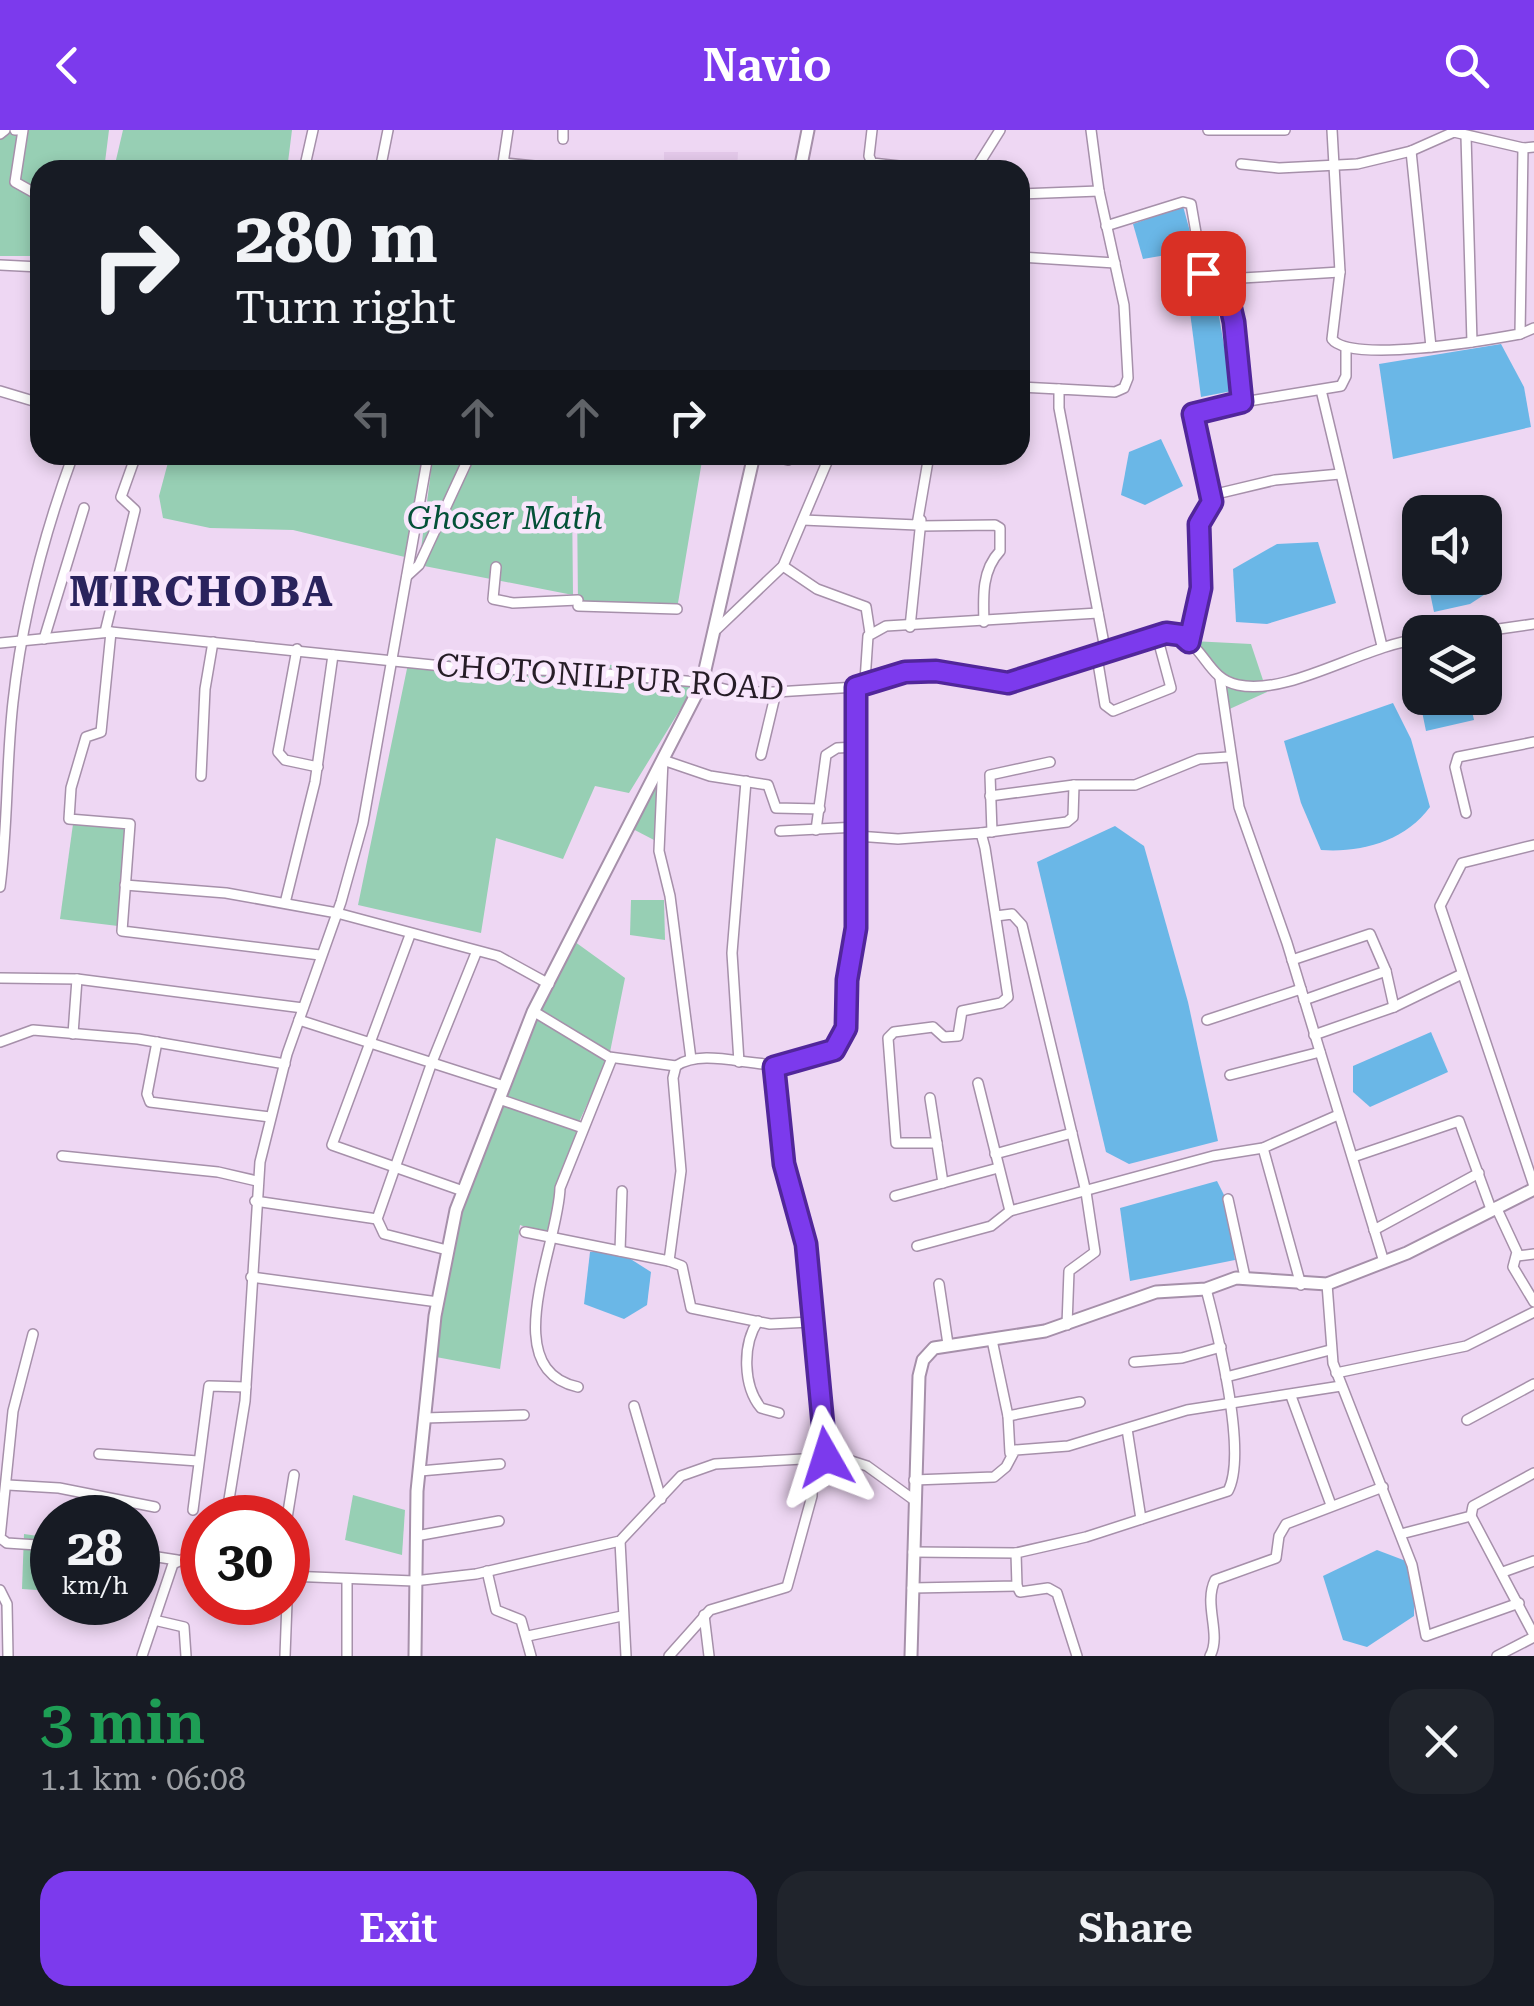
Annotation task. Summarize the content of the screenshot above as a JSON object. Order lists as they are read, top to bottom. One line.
{"streets":{"street":["CHOTONILPUR ROAD"]},"districts":["MIRCHOBA"],"parks":["Ghoser Math"],"page":{"header":"Navio","turn":["280 m","Turn right"],"speed":"28 km/h","limit":"30","heading":["3 min","1.1 km · 06:08"],"buttons":["Exit","Share"]}}
